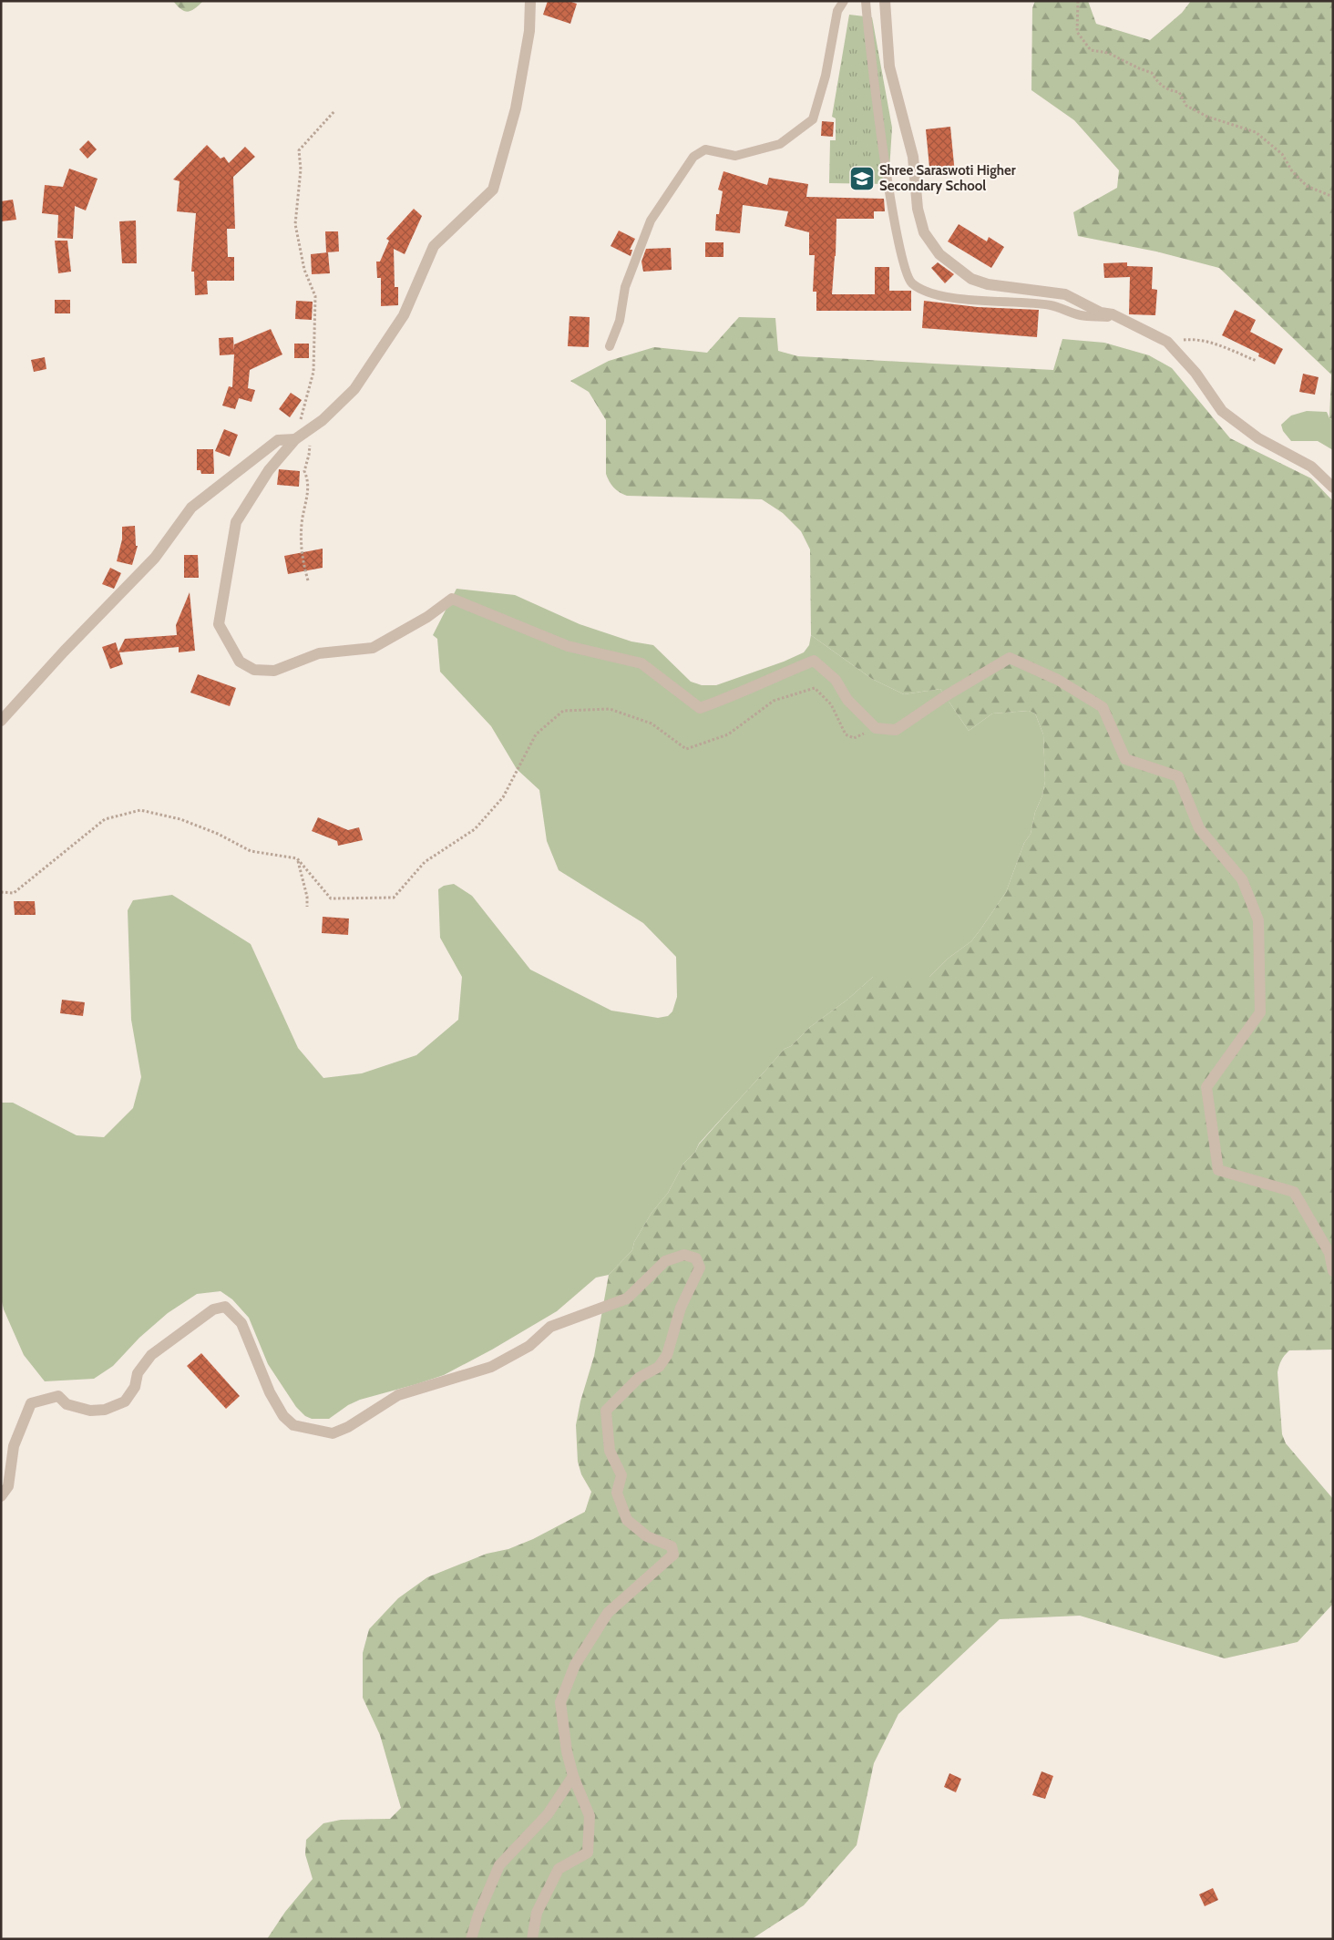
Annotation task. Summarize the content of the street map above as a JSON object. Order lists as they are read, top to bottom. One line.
{"places":{"school or university":["Shree Saraswoti Higher Secondary School"]}}
